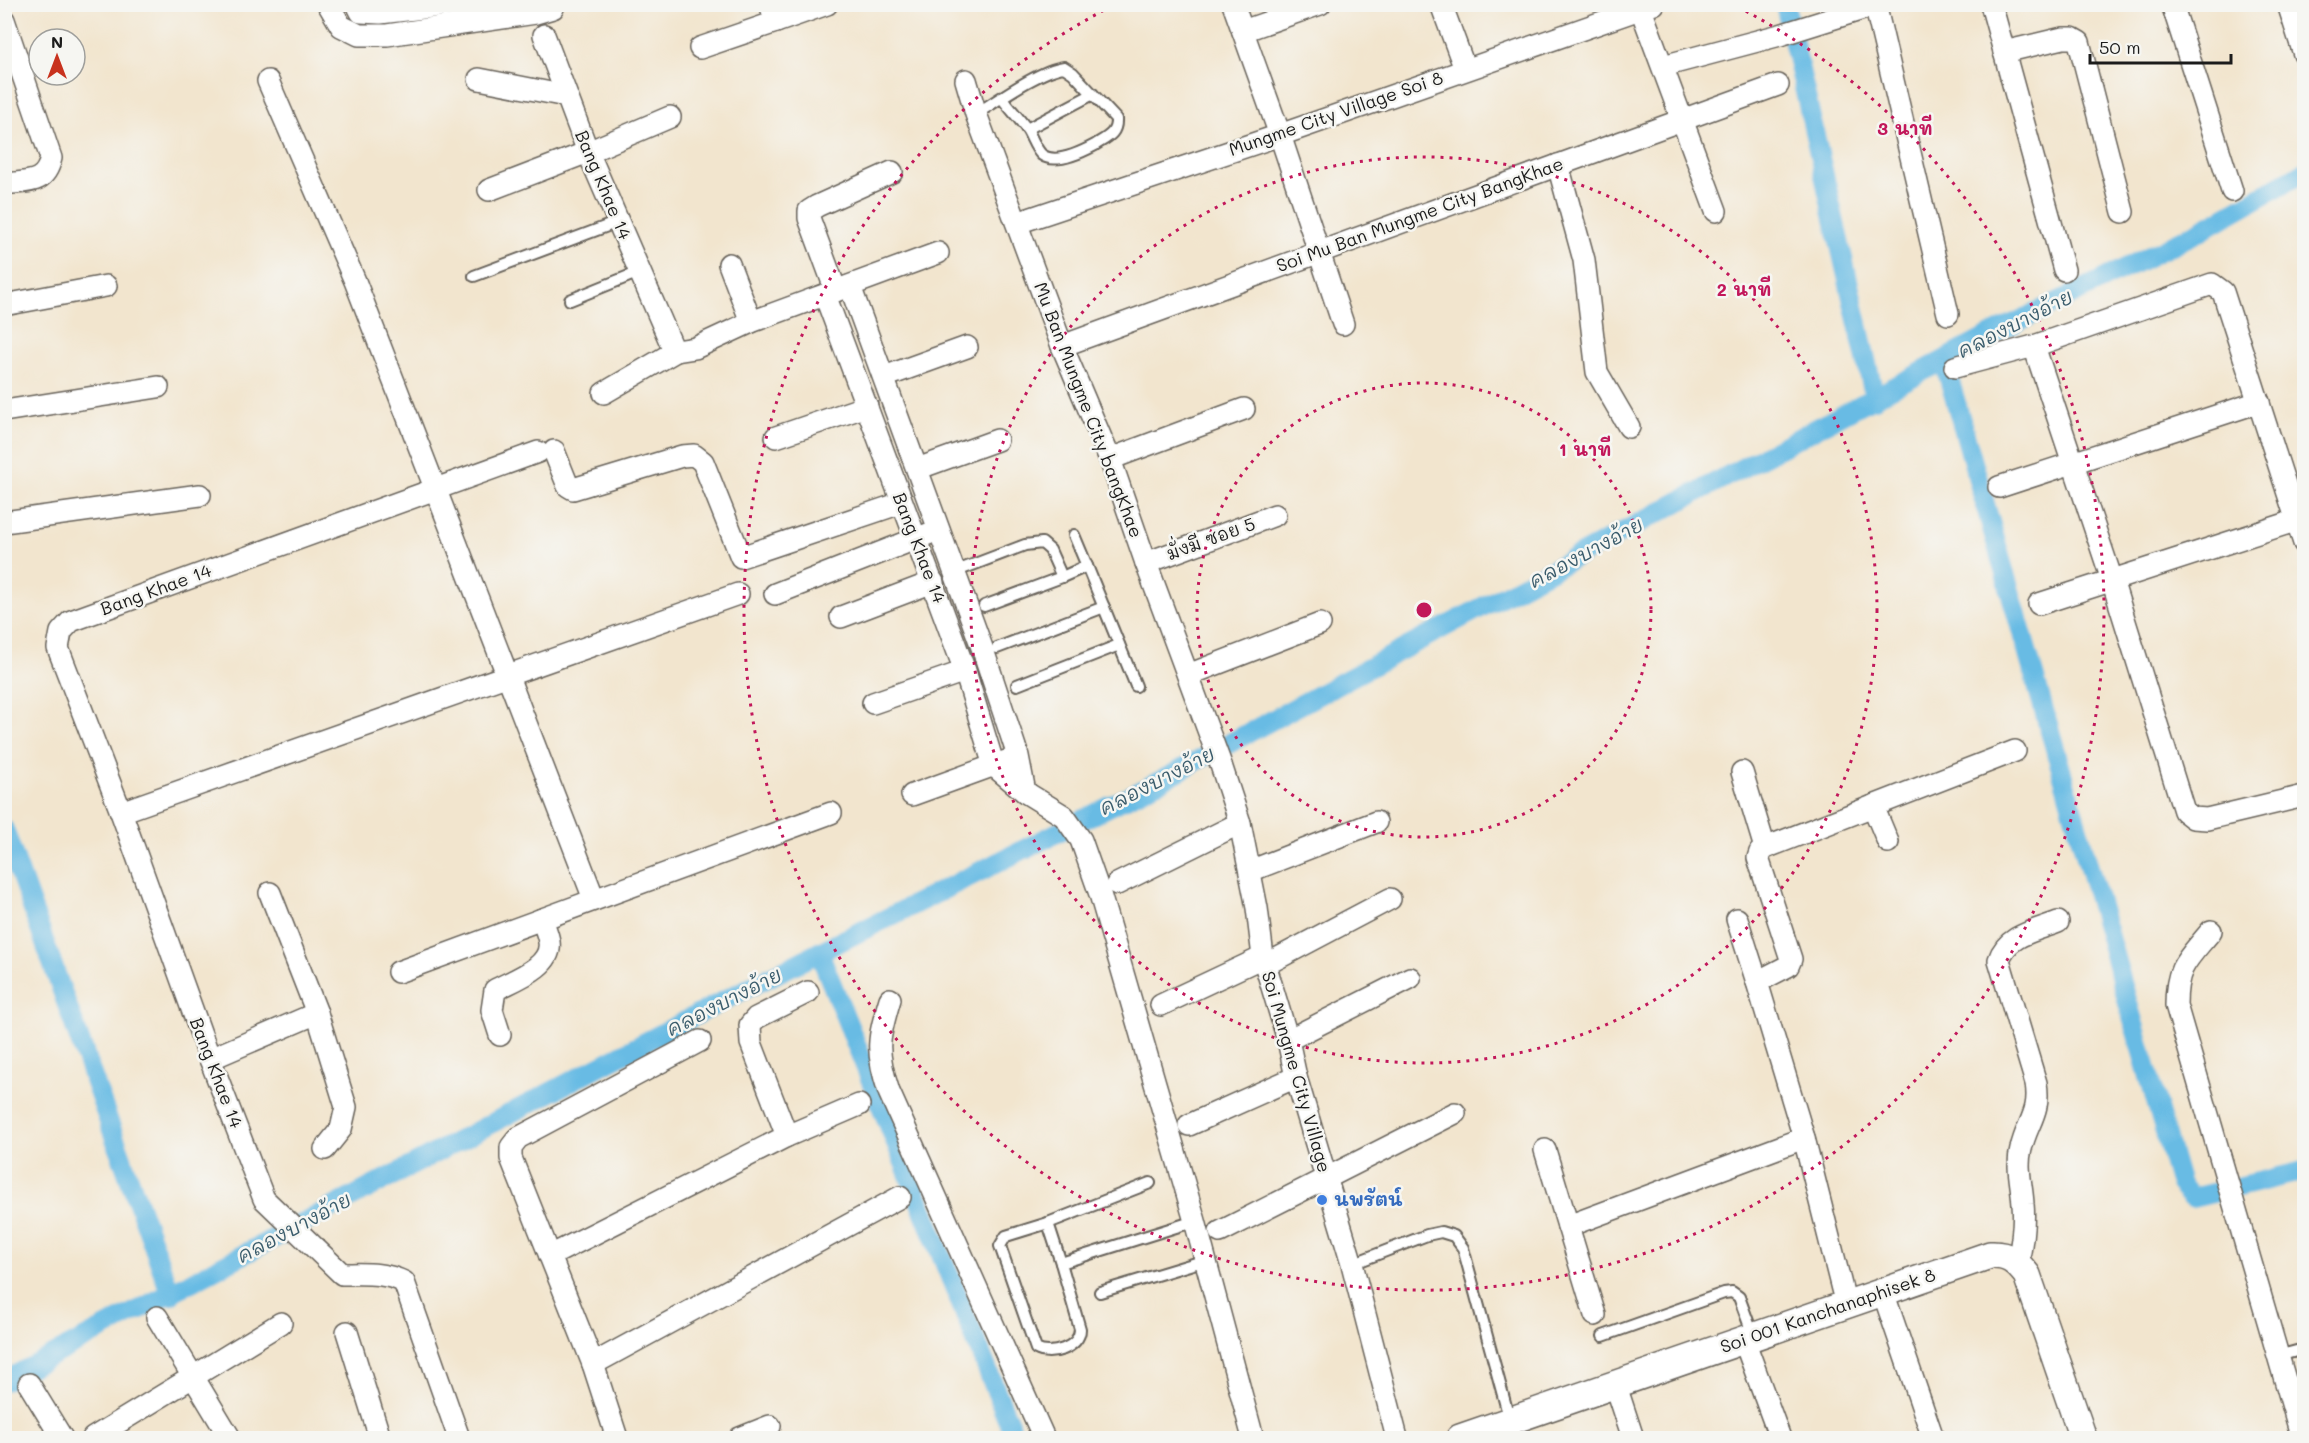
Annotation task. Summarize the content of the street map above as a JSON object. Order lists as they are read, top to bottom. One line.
{"streets":{"street":["Mungme City Village Soi 8","Bang Khae 14","Soi Mu Ban Mungme City BangKhae","Mu Ban Mungme City bangKhae","มั่งมี ซอย 5","Soi Mungme City Village","Soi 001 Kanchanaphisek 8"]},"crossings":[["Mungme City Village Soi 8","Mu Ban Mungme City bangKhae"],["Soi Mu Ban Mungme City BangKhae","Mu Ban Mungme City bangKhae"],["Mu Ban Mungme City bangKhae","มั่งมี ซอย 5"],["Mu Ban Mungme City bangKhae","Soi Mungme City Village"]],"water":["คลองบางอ้าย"],"places":["นพรัตน์"],"scale_bar":"50 m","north":"top","rings":["3 นาที","2 นาที","1 นาที"]}
